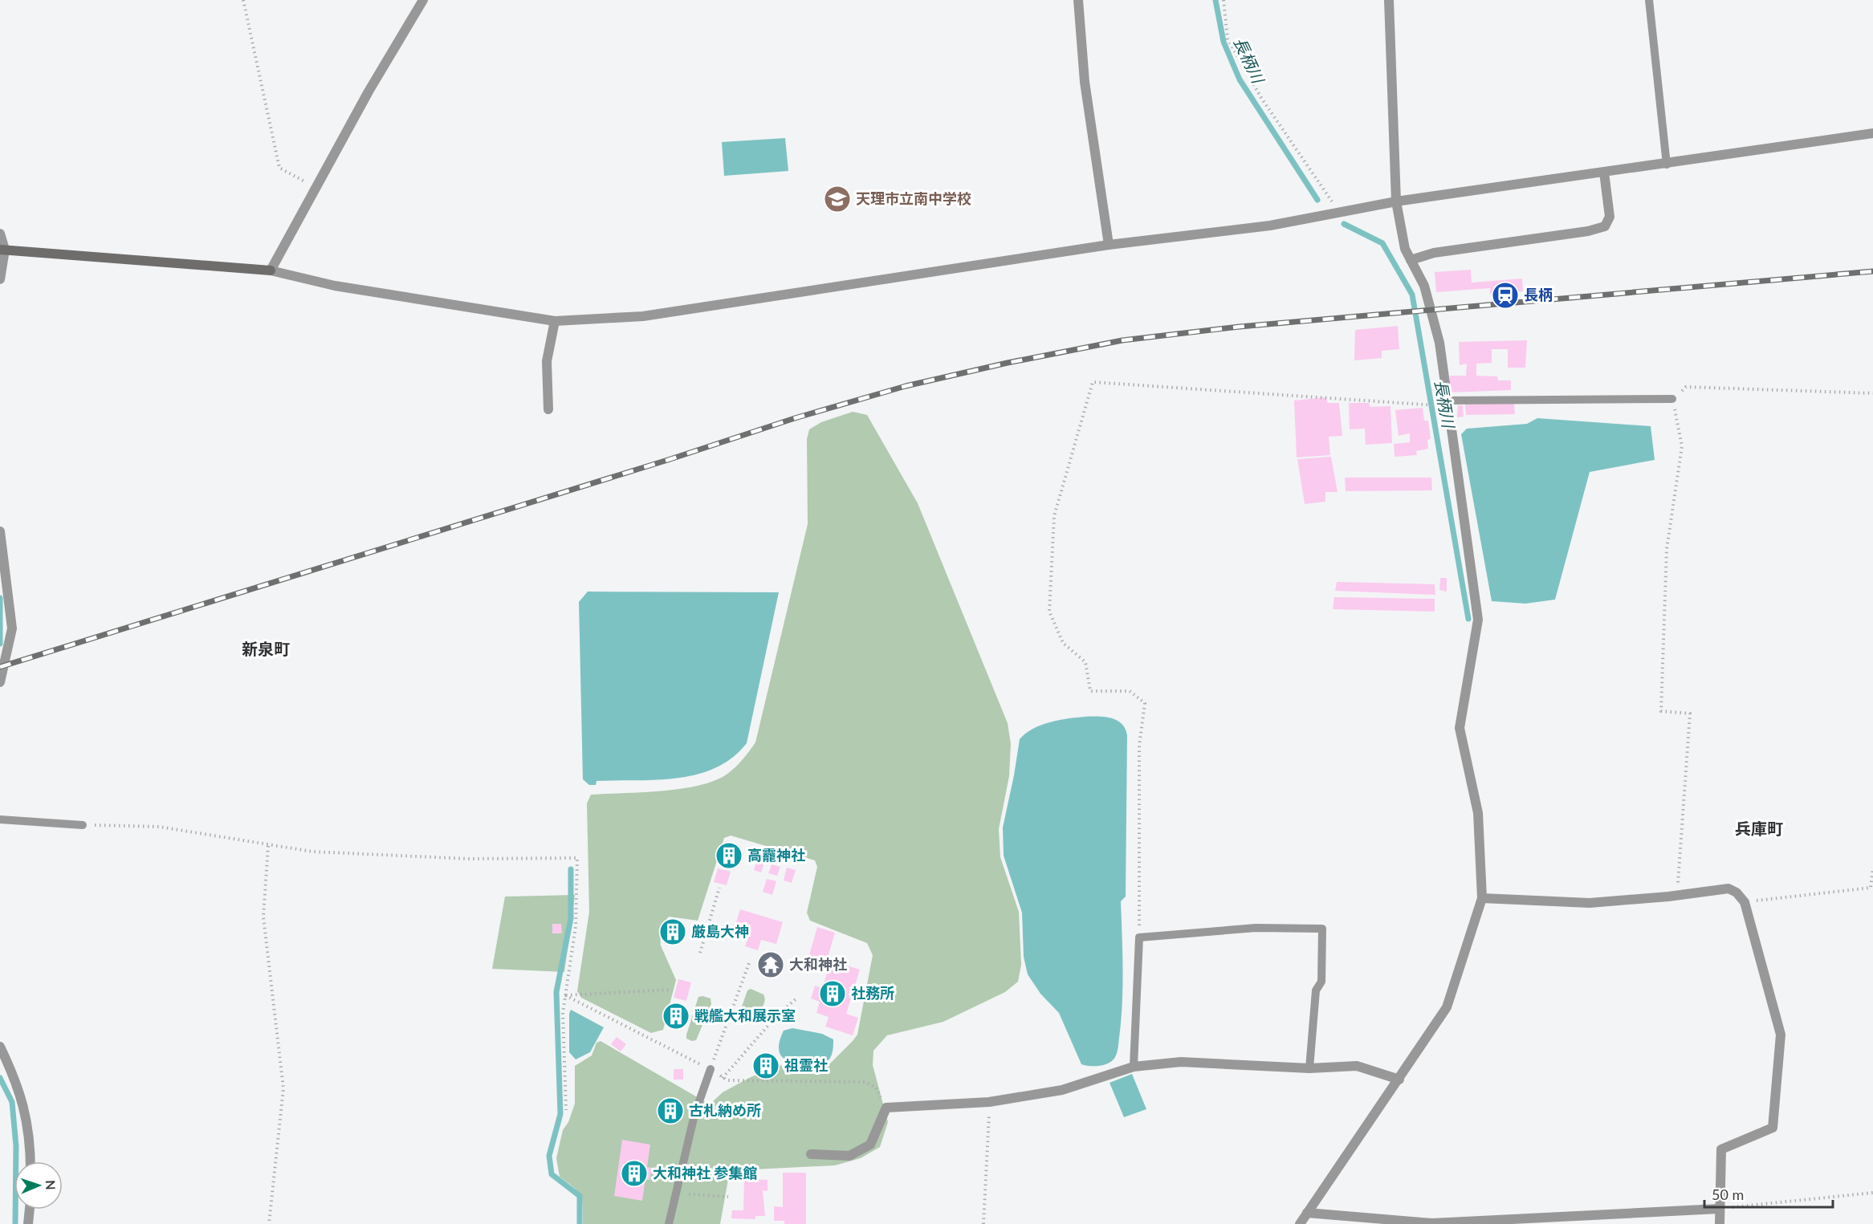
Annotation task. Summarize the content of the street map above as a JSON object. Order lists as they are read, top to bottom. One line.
{"districts":["新泉町","兵庫町"],"water":["長柄川"],"places":{"school or university":["天理市立南中学校"],"station":["長柄"],"building":["高龗神社","厳島大神","社務所","戦艦大和展示室","祖霊社","古札納め所","大和神社 参集館"],"temple":["大和神社"]},"scale_bar":"50 m","north":"right"}
